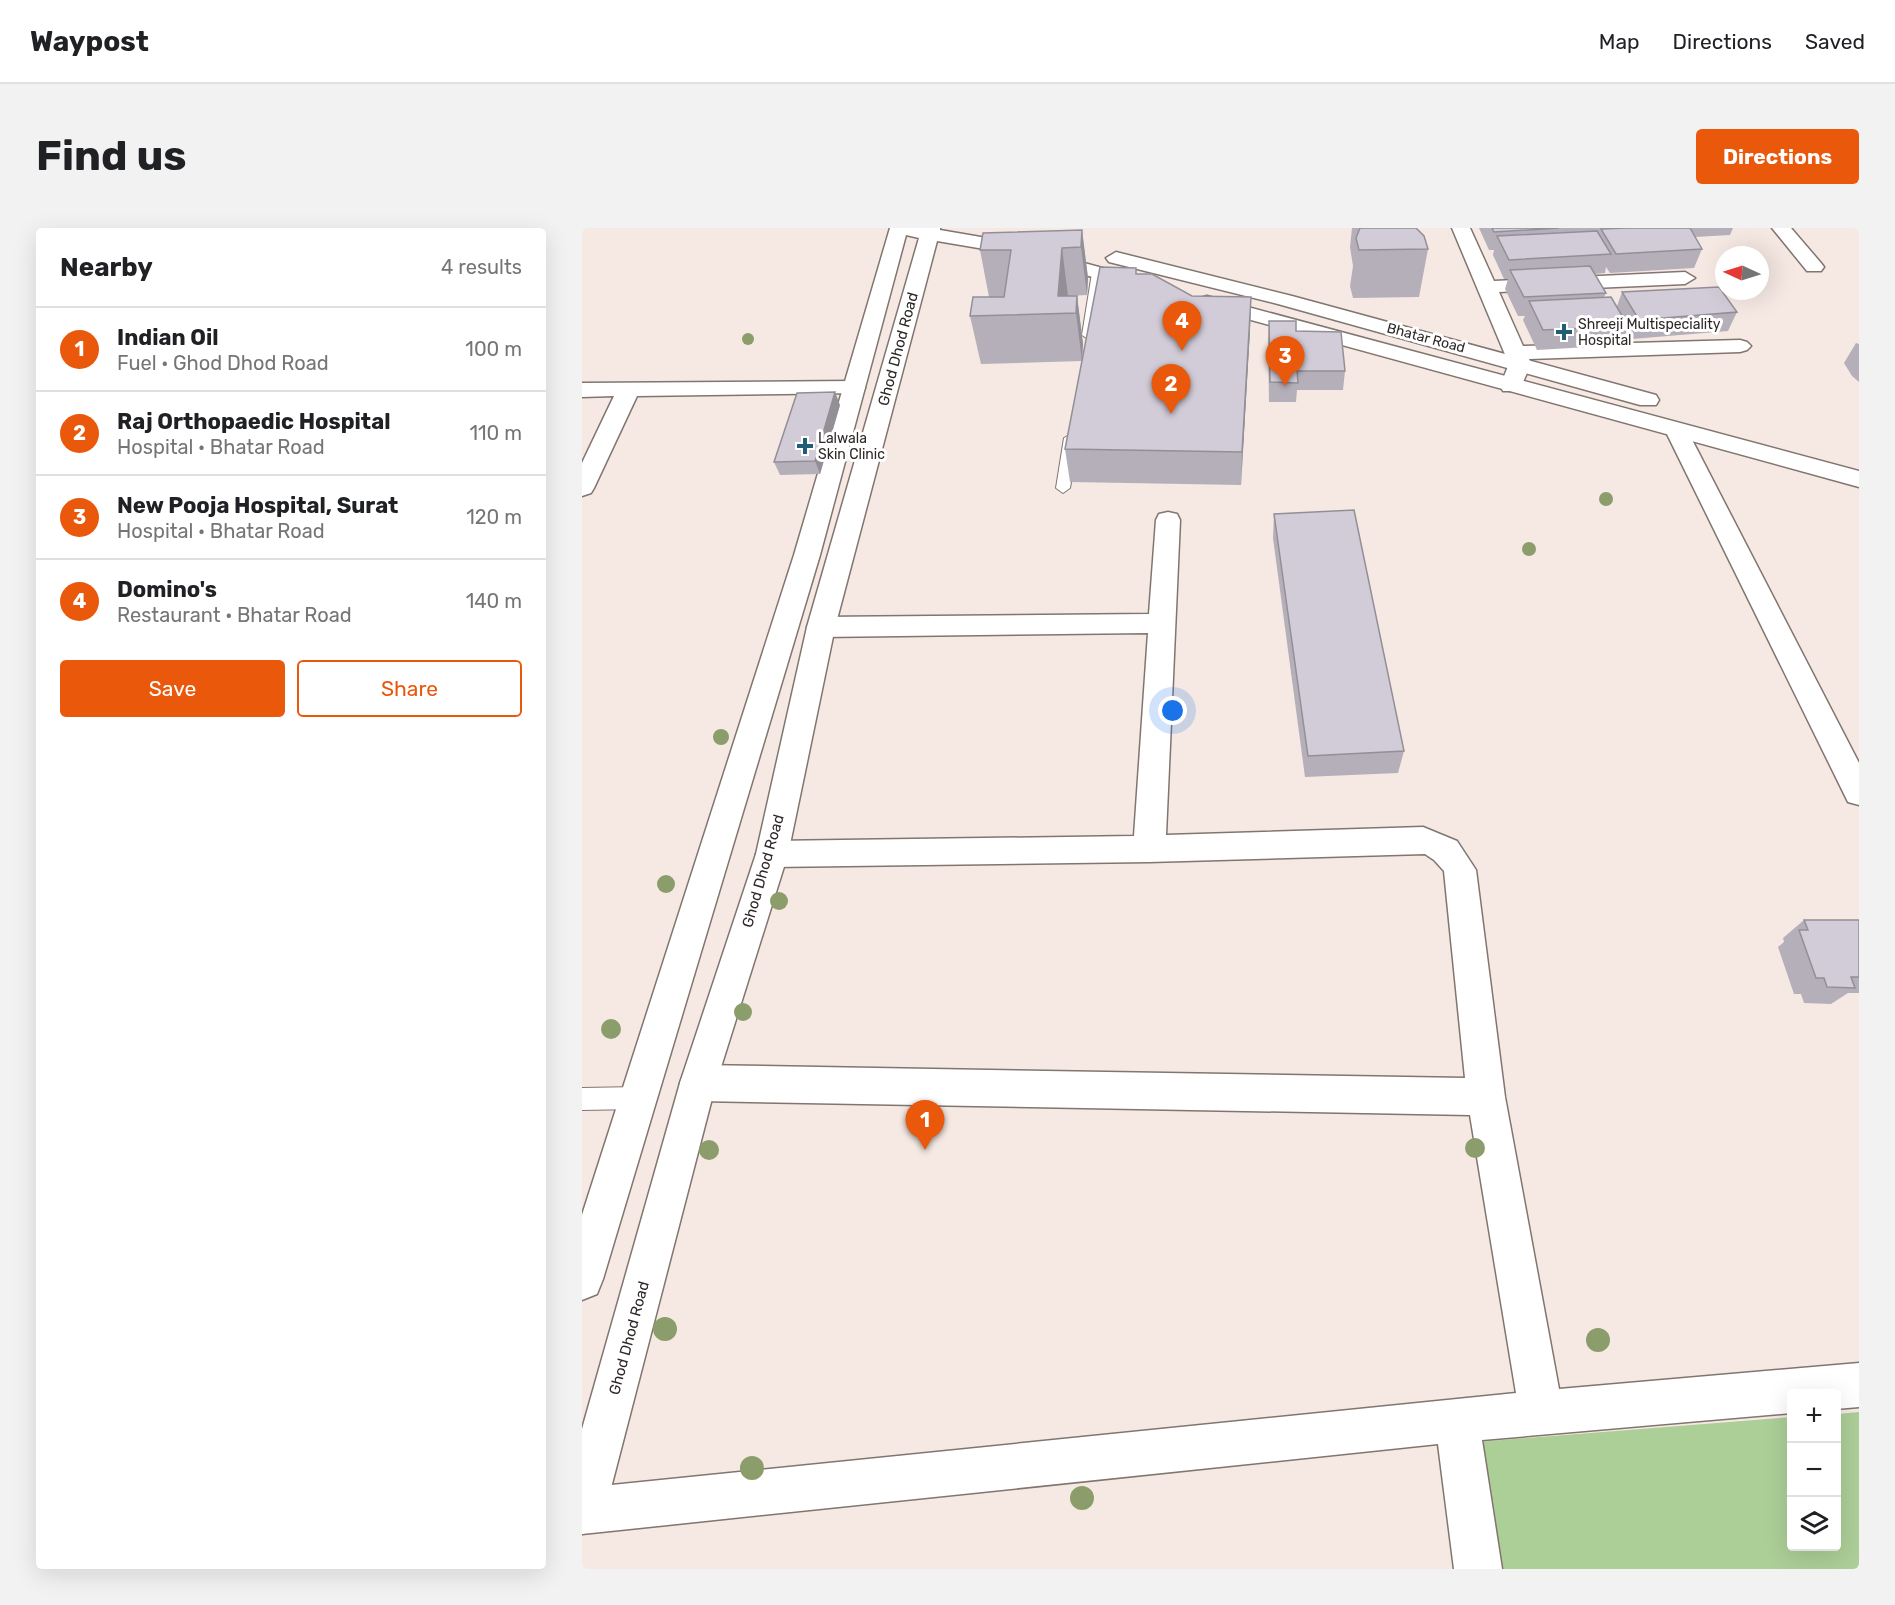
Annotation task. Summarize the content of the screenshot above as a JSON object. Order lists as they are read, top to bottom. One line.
{"streets":{"street":["Bhatar Road","Ghod Dhod Road"]},"places":{"health":["Shreeji Multispeciality Hospital","Lalwala Skin Clinic"]},"north":"left","page":{"header":"Waypost","nav":["Map","Directions","Saved"],"buttons":["Directions",["Save","Share"]],"title":"Find us","heading":["Nearby","4 results"],"pins":["4","3","2","1"],"list":[{"mark":"1","name":"Indian Oil","note":"Fuel · Ghod Dhod Road","value":"100 m"},{"mark":"2","name":"Raj Orthopaedic Hospital","note":"Hospital · Bhatar Road","value":"110 m"},{"mark":"3","name":"New Pooja Hospital, Surat","note":"Hospital · Bhatar Road","value":"120 m"},{"mark":"4","name":"Domino's","note":"Restaurant · Bhatar Road","value":"140 m"}],"map_buttons":["+","−"]}}
